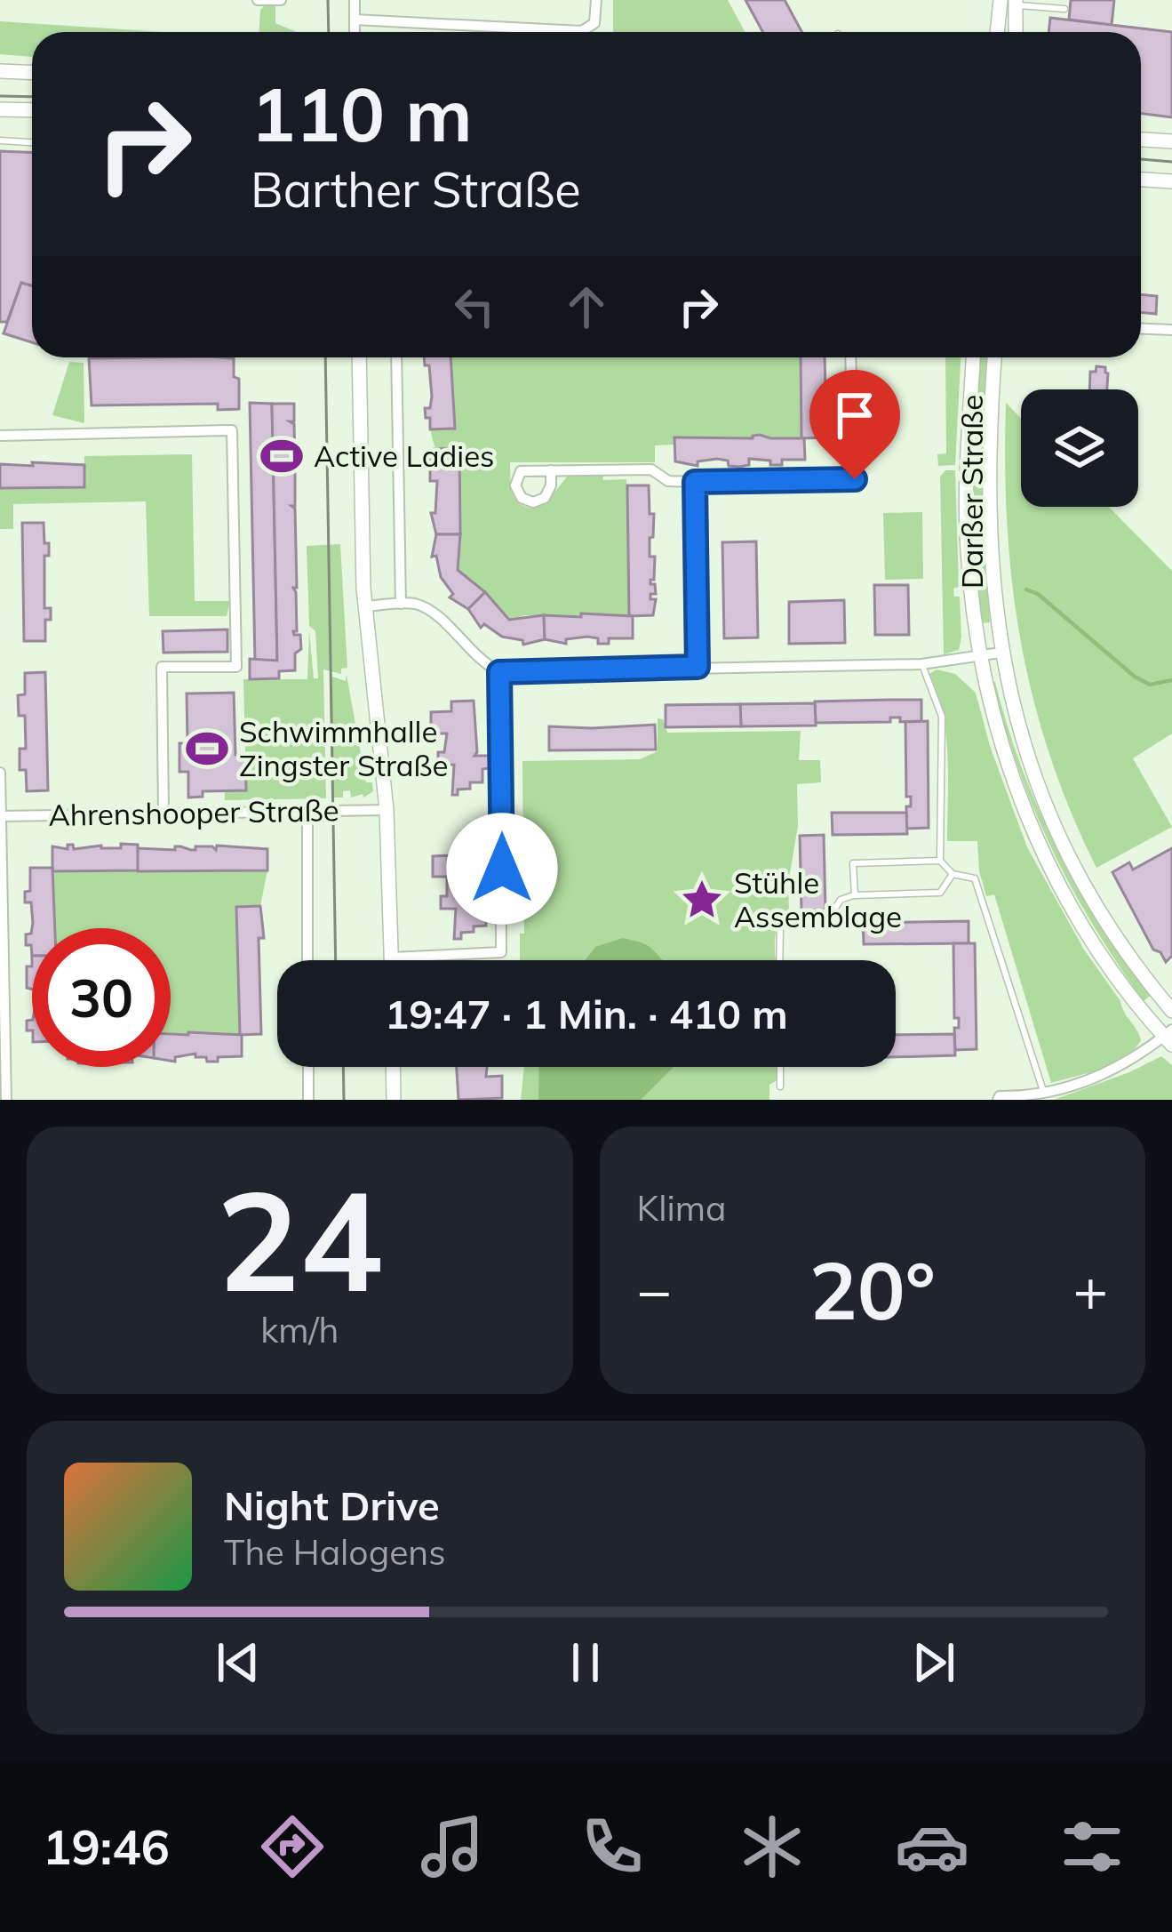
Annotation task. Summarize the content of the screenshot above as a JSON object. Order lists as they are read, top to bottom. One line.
{"streets":{"main road":["Darßer Straße"],"street":["Ahrenshooper Straße"]},"places":{"sports":["Active Ladies","Schwimmhalle Zingster Straße"],"place":["Stühle Assemblage"]},"page":{"turn":["110 m","Barther Straße"],"limit":"30","trip":"19:47 · 1 Min. · 410 m","tile":[["24","km/h"],"Klima"],"heat":["−","20°","+"],"song":["Night Drive","The Halogens"],"tabs":"19:46"}}
